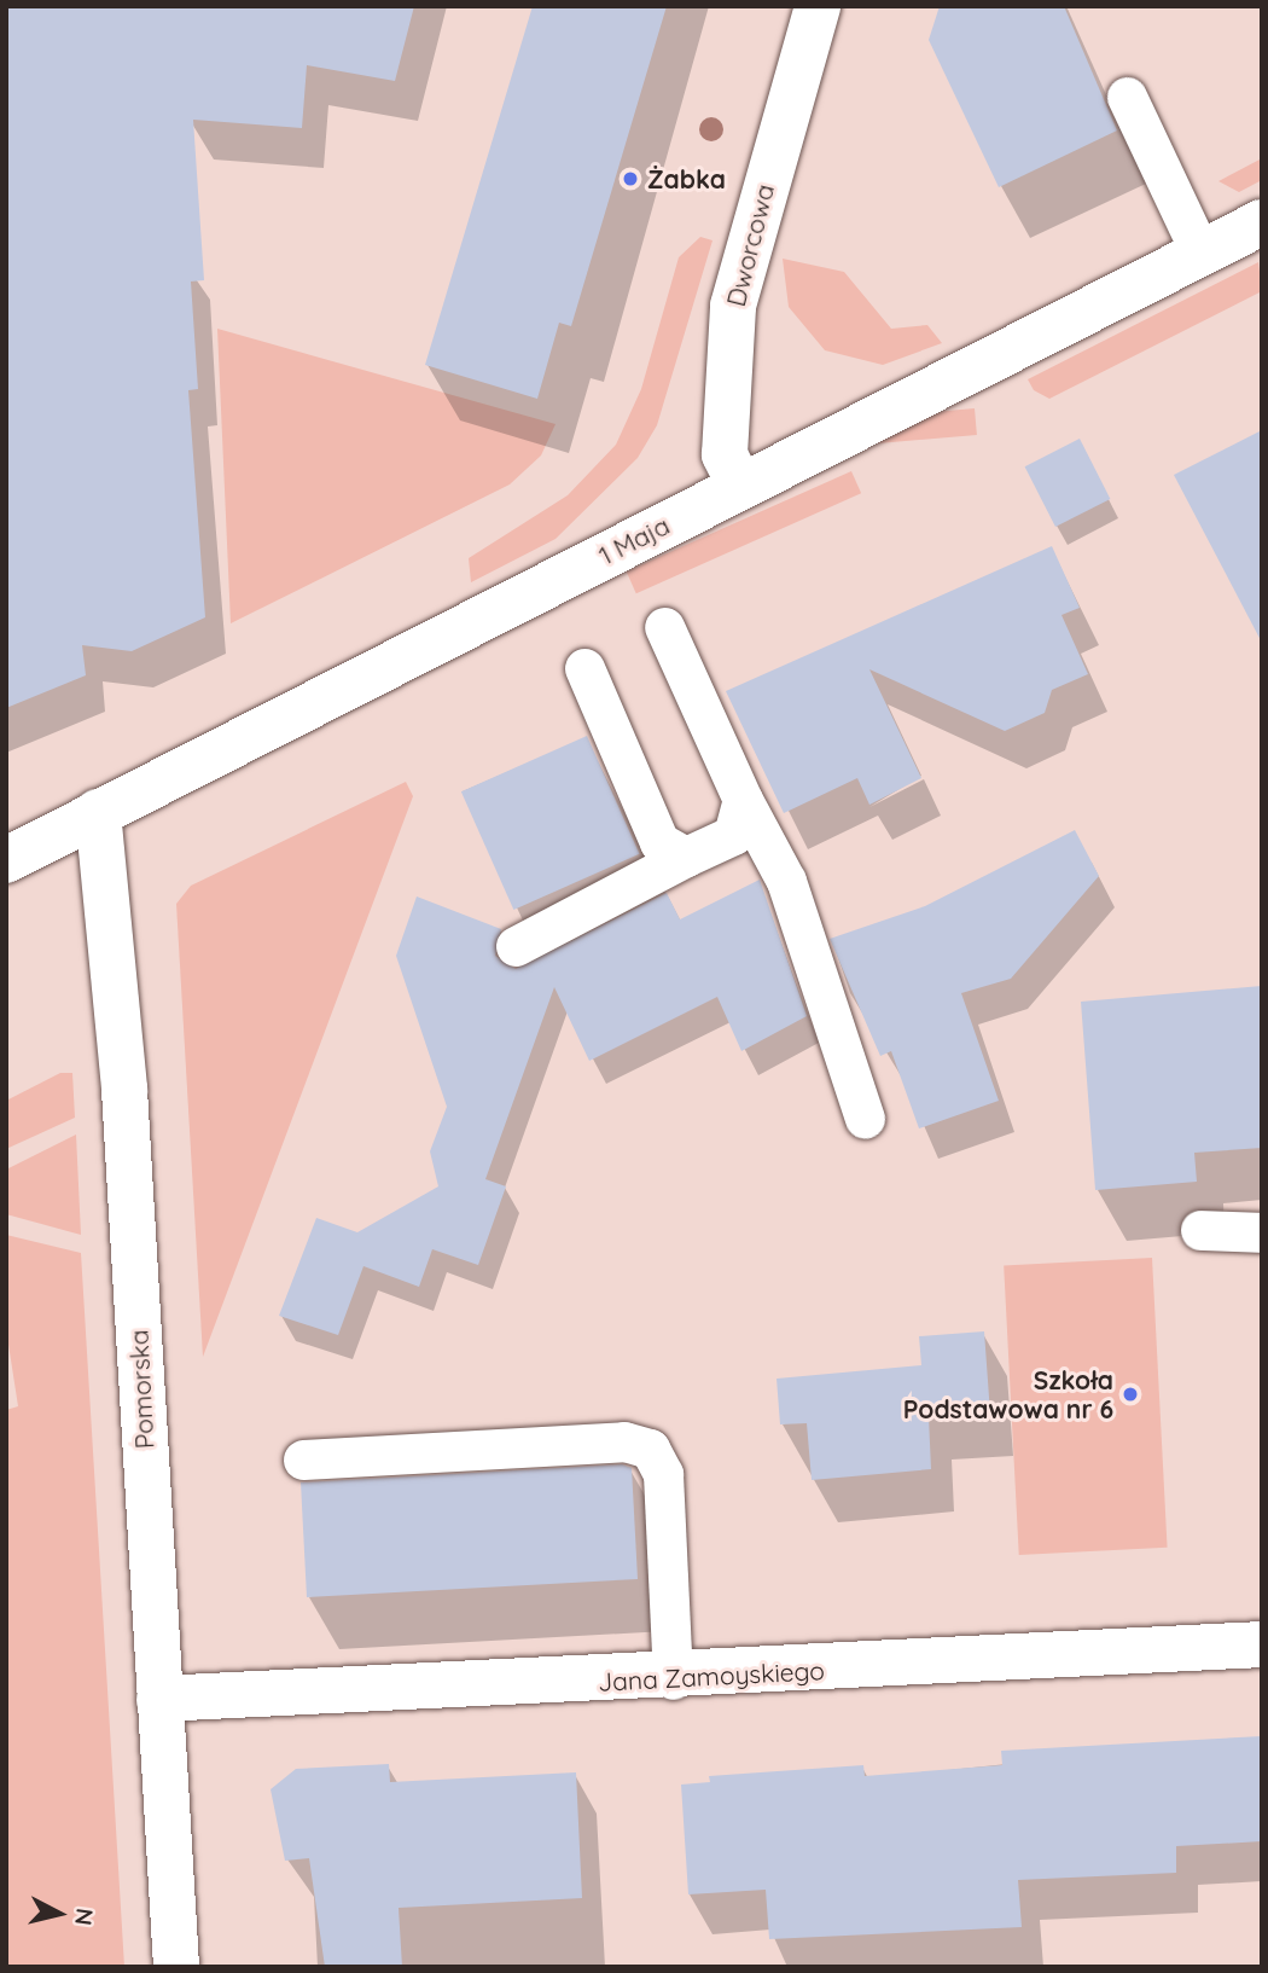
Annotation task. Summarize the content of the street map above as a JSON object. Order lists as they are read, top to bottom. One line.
{"streets":{"street":["Dworcowa","1 Maja","Pomorska","Jana Zamoyskiego"]},"crossings":[["Dworcowa","1 Maja"],["1 Maja","Pomorska"],["Pomorska","Jana Zamoyskiego"]],"places":["Żabka","Szkoła Podstawowa nr 6"],"north":"right"}
